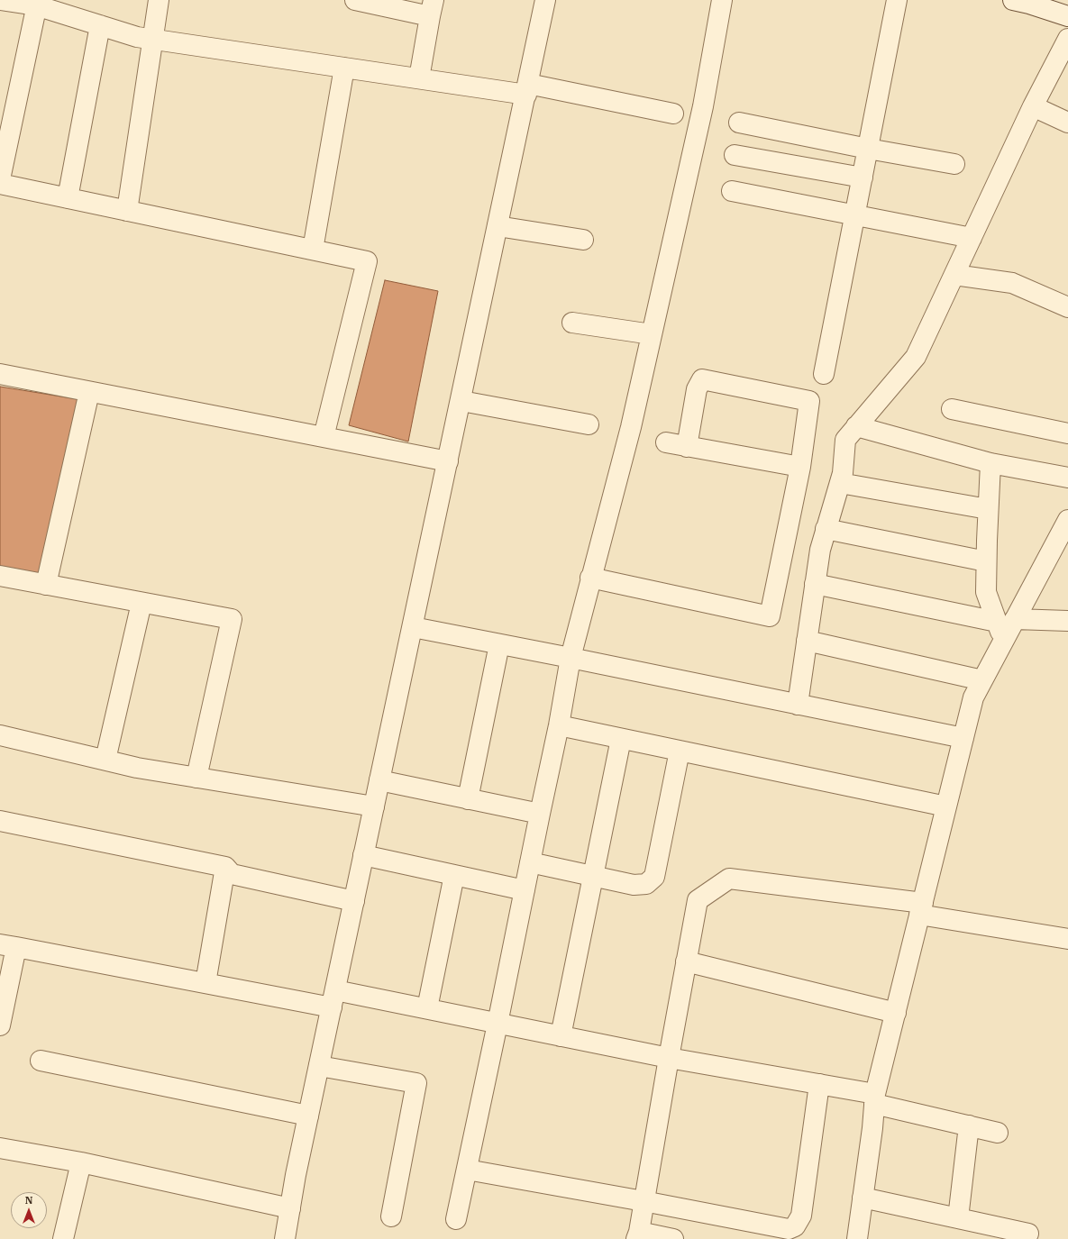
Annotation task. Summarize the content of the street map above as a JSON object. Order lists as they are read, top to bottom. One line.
{"north":"top"}
